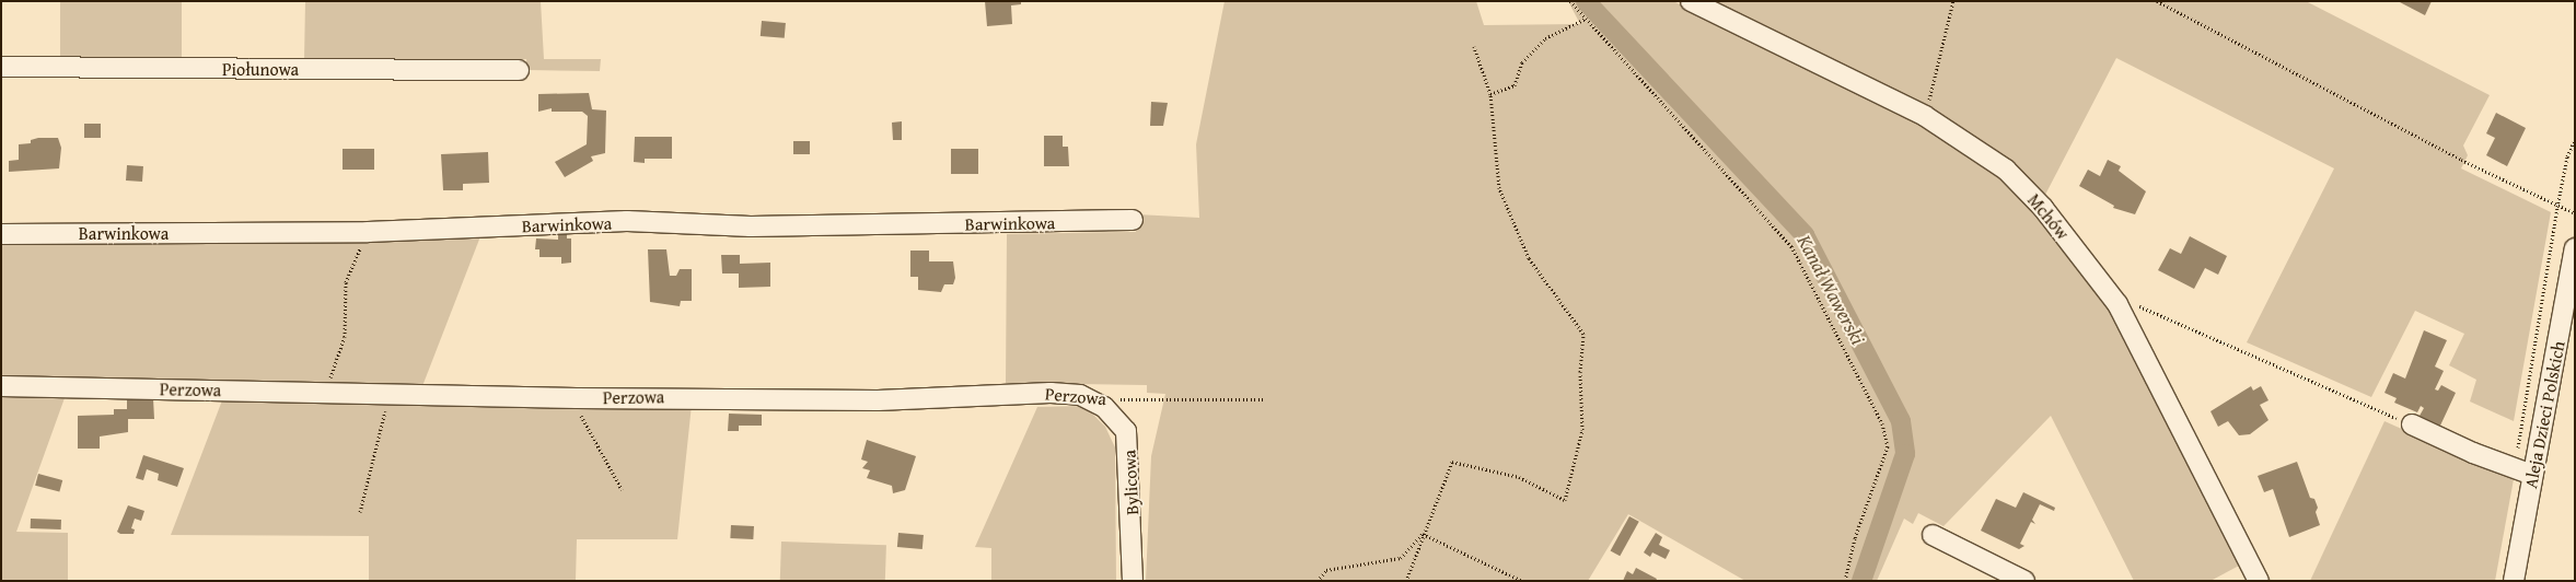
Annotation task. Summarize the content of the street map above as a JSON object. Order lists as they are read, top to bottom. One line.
{"streets":{"street":["Piołunowa","Mchów","Barwinkowa","Perzowa","Aleja Dzieci Polskich","Bylicowa"]},"crossings":[["Perzowa","Bylicowa"]],"water":["Kanał Wawerski"]}
